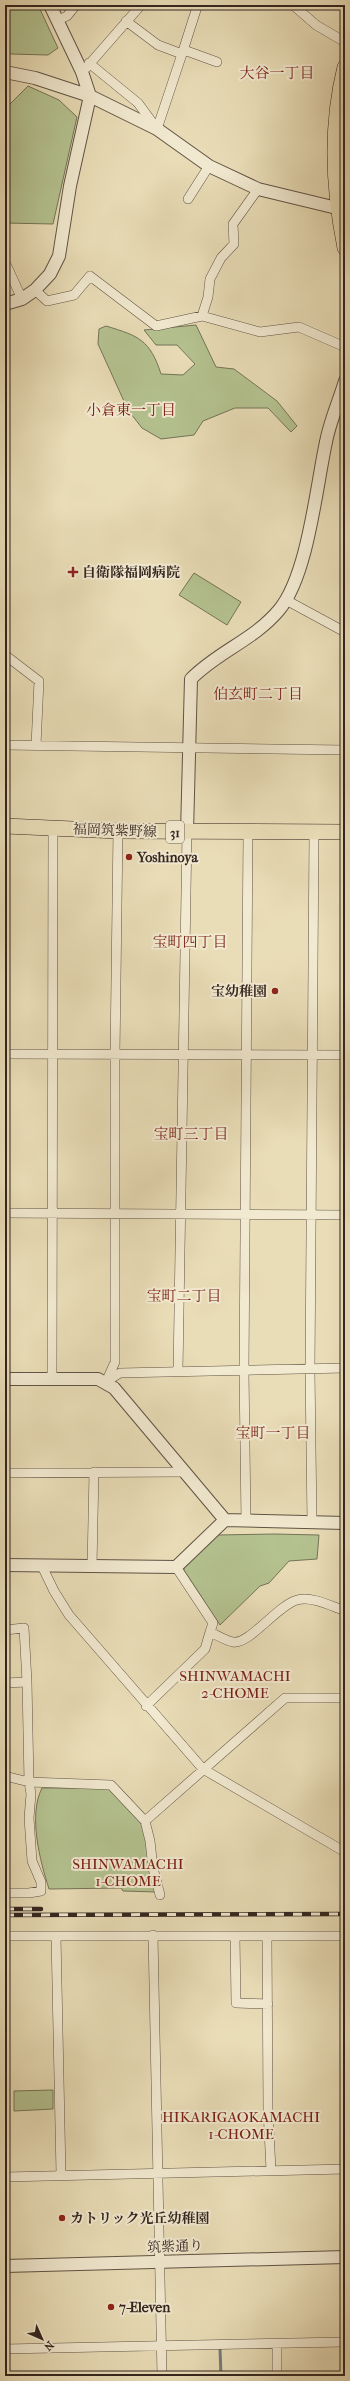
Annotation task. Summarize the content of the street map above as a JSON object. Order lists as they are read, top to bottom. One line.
{"streets":{"main road":["福岡筑紫野線","31"],"street":["筑紫通り"]},"districts":["大谷一丁目","小倉東一丁目","伯玄町二丁目","宝町四丁目","宝町三丁目","宝町二丁目","宝町一丁目","SHINWAMACHI 2-CHOME","SHINWAMACHI 1-CHOME","HIKARIGAOKAMACHI 1-CHOME"],"places":{"health":["自衛隊福岡病院"],"other":["Yoshinoya","宝幼稚園","カトリック光丘幼稚園","7-Eleven"]},"north":"bottom right"}
